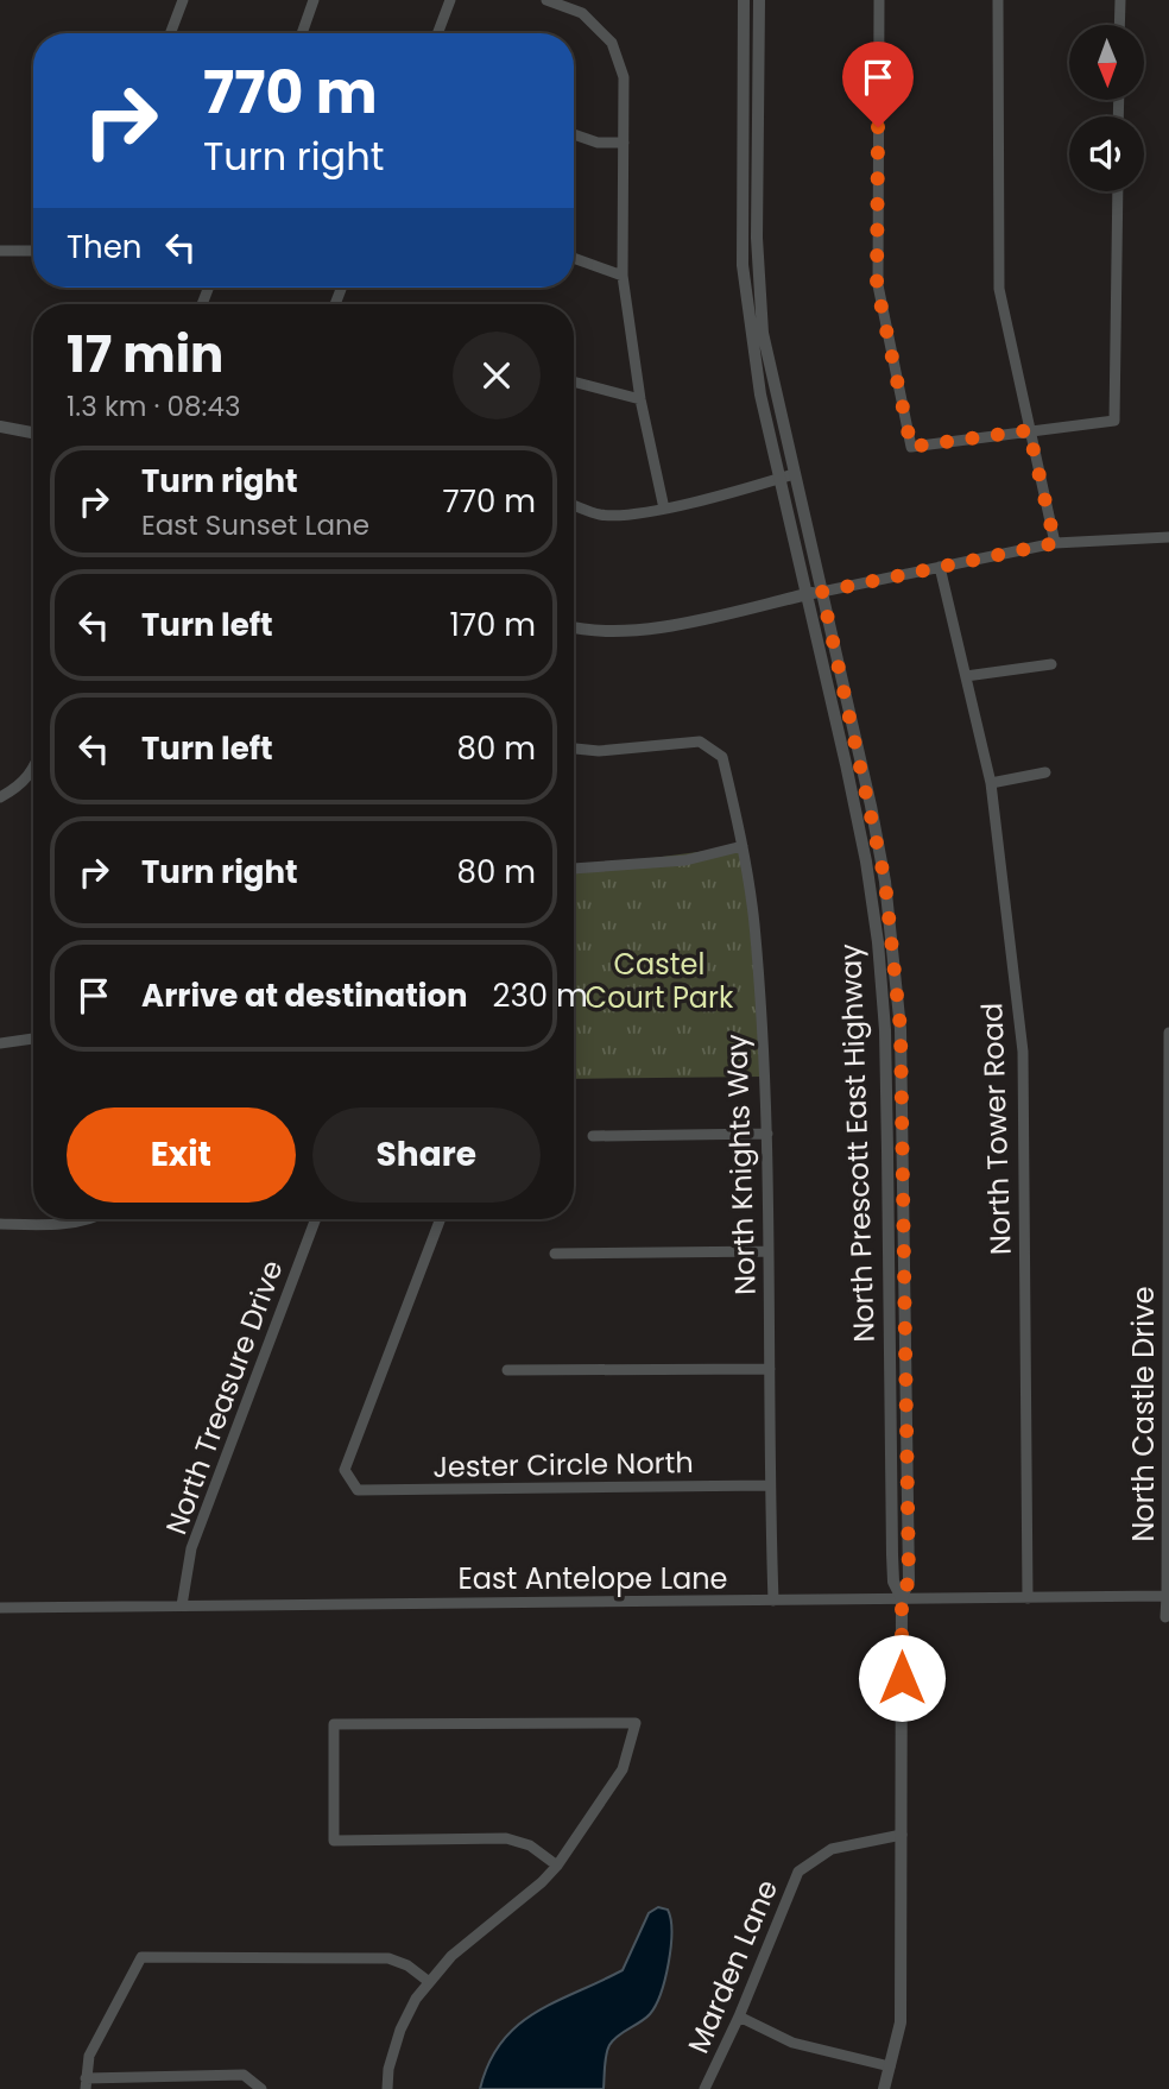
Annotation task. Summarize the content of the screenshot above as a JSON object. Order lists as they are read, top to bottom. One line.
{"streets":{"street":["North Tower Road","North Prescott East Highway","North Knights Way","North Treasure Drive","North Castle Drive","Jester Circle North","East Antelope Lane","Marden Lane"]},"crossings":[["North Tower Road","East Antelope Lane"],["North Prescott East Highway","East Antelope Lane"],["North Prescott East Highway","Marden Lane"],["North Knights Way","Jester Circle North"],["North Knights Way","East Antelope Lane"],["North Treasure Drive","East Antelope Lane"],["North Castle Drive","East Antelope Lane"]],"parks":["Castel Court Park"],"north":"bottom","page":{"turn":["770 m","Turn right"],"then":"Then","heading":["17 min","1.3 km · 08:43"],"list":[{"name":"Turn right","note":"East Sunset Lane","value":"770 m"},{"name":"Turn left","value":"170 m"},{"name":"Turn left","value":"80 m"},{"name":"Turn right","value":"80 m"},{"name":"Arrive at destination","value":"230 m"}],"buttons":["Exit","Share"]}}
